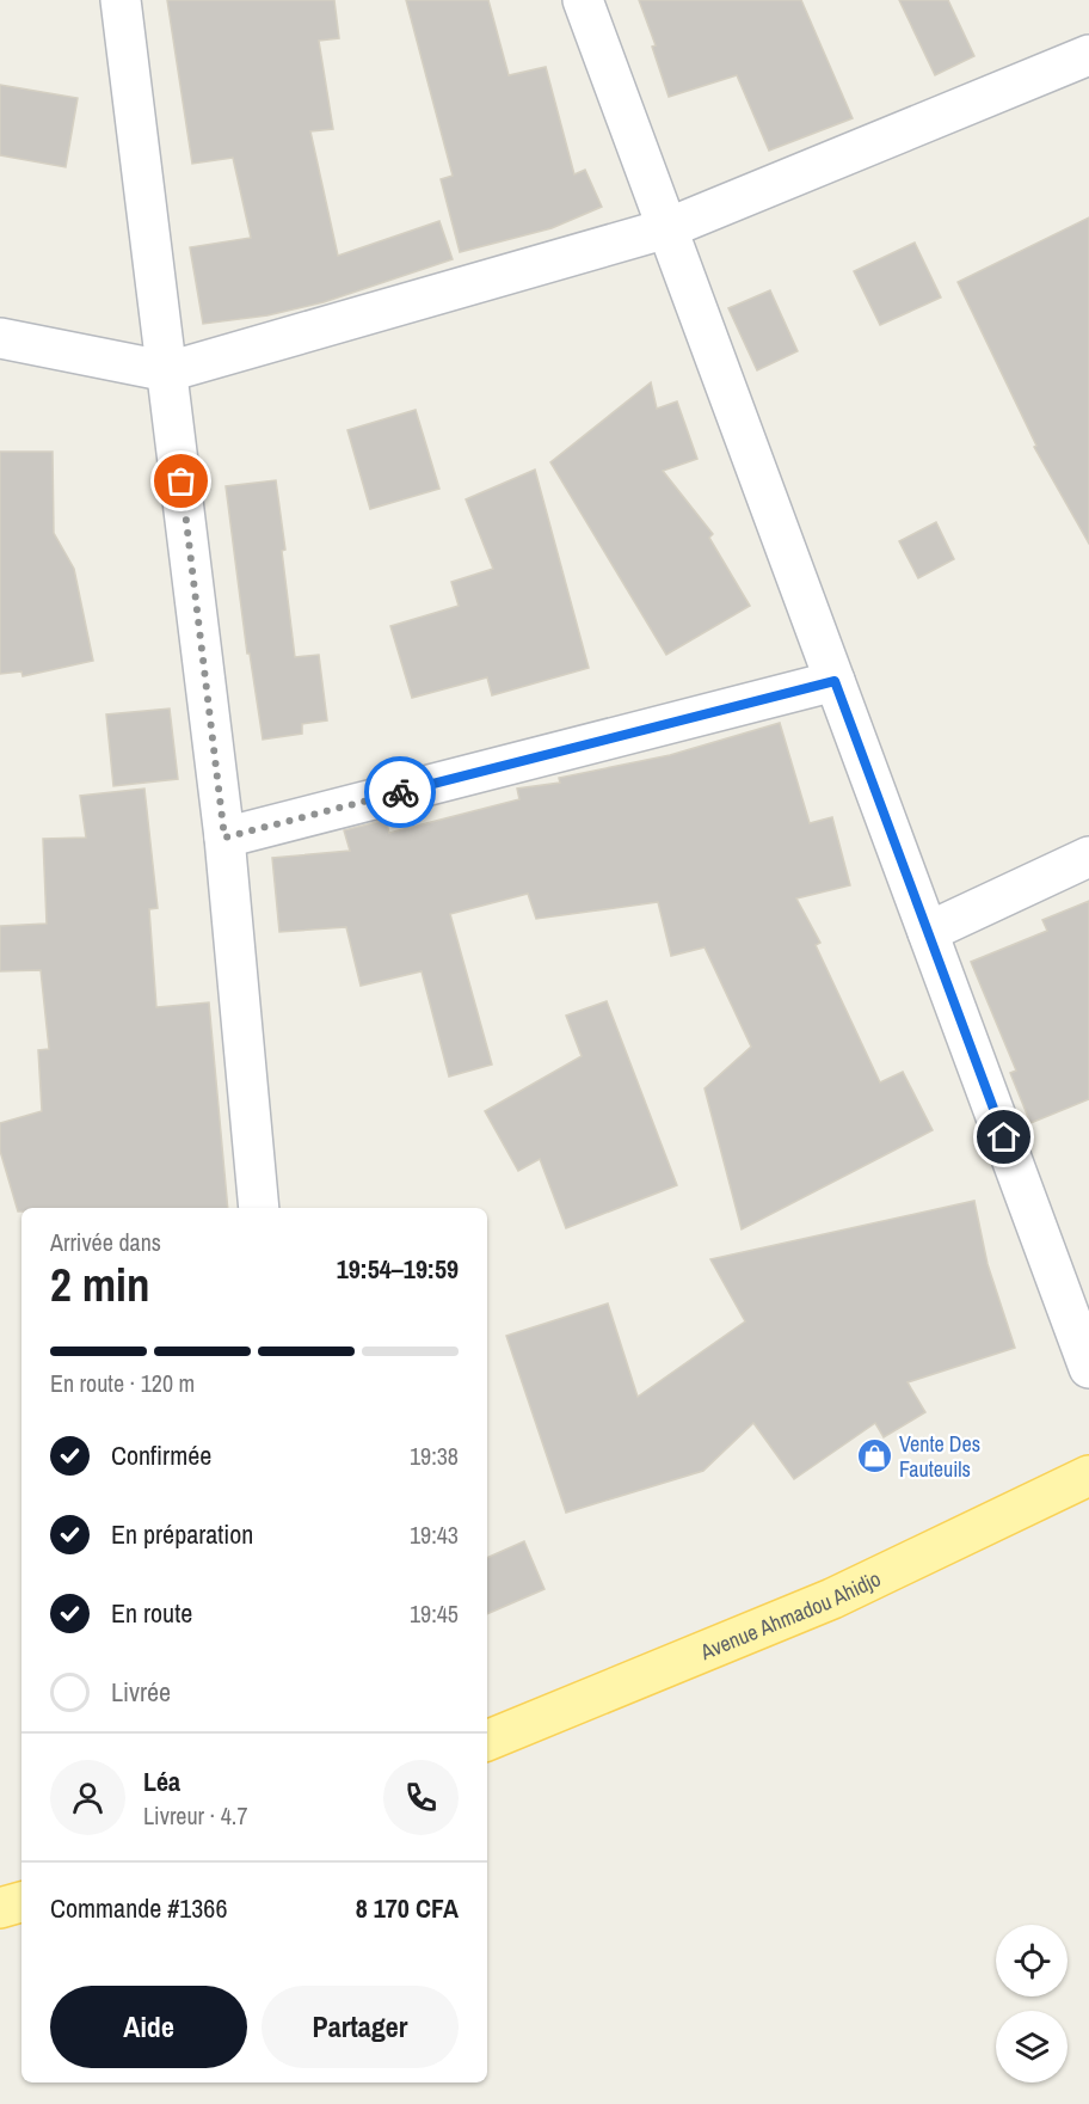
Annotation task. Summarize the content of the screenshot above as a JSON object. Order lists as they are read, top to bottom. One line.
{"streets":{"main road":["Avenue Ahmadou Ahidjo"]},"places":{"shop":["Vente Des Fauteuils"]},"page":{"heading":["2 min","Arrivée dans","19:54–19:59"],"panel":["Léa","Livreur · 4.7","Commande #1366","8 170 CFA"],"bar":"En route · 120 m","list":[["Confirmée","19:38"],["En préparation","19:43"],["En route","19:45"],"Livrée"],"buttons":["Aide","Partager"]}}
